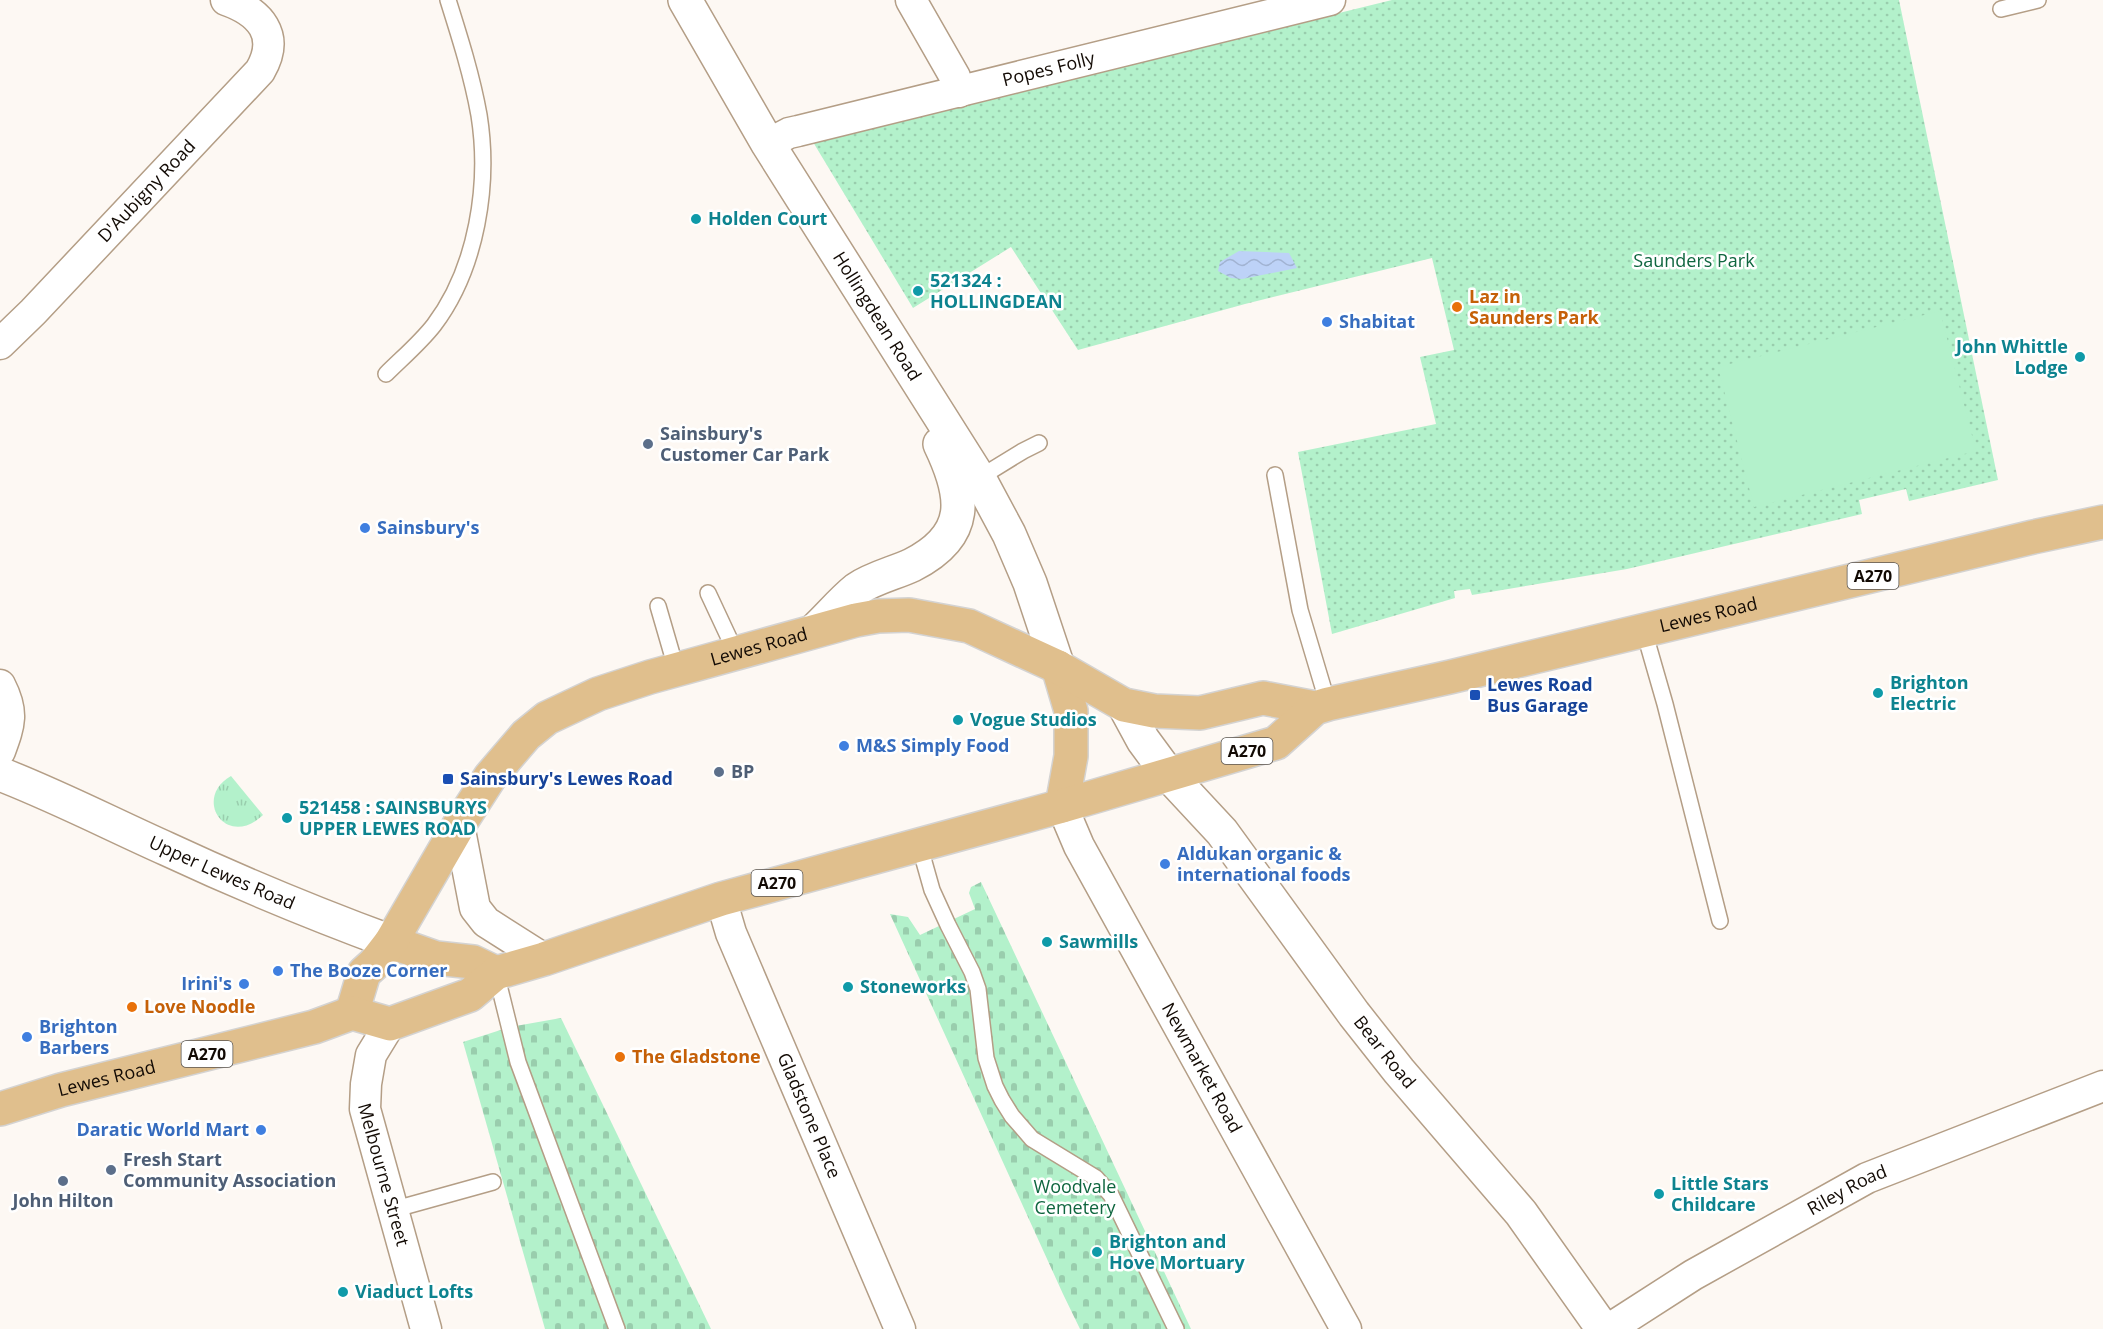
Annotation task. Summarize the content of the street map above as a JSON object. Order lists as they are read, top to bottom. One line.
{"streets":{"main road":["A270","Lewes Road","Upper Lewes Road"],"street":["Popes Folly","D'Aubigny Road","Hollingdean Road","Bear Road","Newmarket Road","Gladstone Place","Melbourne Street","Riley Road"]},"crossings":[["Popes Folly","Hollingdean Road"],["Hollingdean Road","Lewes Road"],["Lewes Road","Upper Lewes Road"],["Lewes Road","Bear Road"],["Lewes Road","Newmarket Road"],["Lewes Road","Gladstone Place"],["Lewes Road","Melbourne Street"]],"parks":["Saunders Park","Woodvale Cemetery"],"places":{"other":["Holden Court","521324 : HOLLINGDEAN","Laz in Saunders Park","Shabitat","John Whittle Lodge","Sainsbury's Customer Car Park","Sainsbury's","Brighton Electric","Vogue Studios","M&S Simply Food","BP","521458 : SAINSBURYS UPPER LEWES ROAD","Aldukan organic & international foods","Sawmills","The Booze Corner","Irini's","Stoneworks","Love Noodle","Brighton Barbers","The Gladstone","Daratic World Mart","Fresh Start Community Association","John Hilton","Little Stars Childcare","Brighton and Hove Mortuary","Viaduct Lofts"],"transit":["Lewes Road Bus Garage","Sainsbury's Lewes Road"]}}
